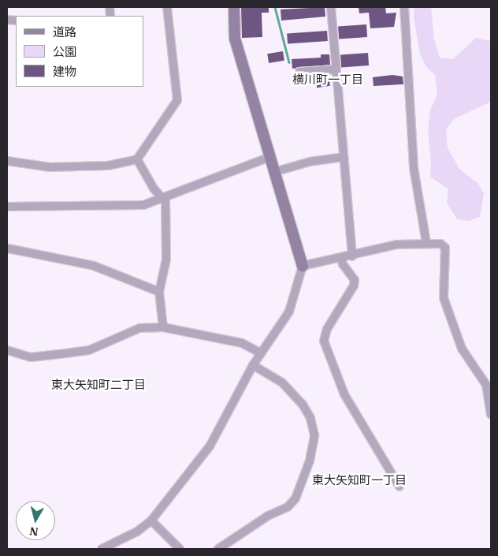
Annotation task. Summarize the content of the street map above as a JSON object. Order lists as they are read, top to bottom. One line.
{"districts":["横川町一丁目","東大矢知町二丁目","東大矢知町一丁目"],"legend":["道路","公園","建物"],"north":"bottom"}
